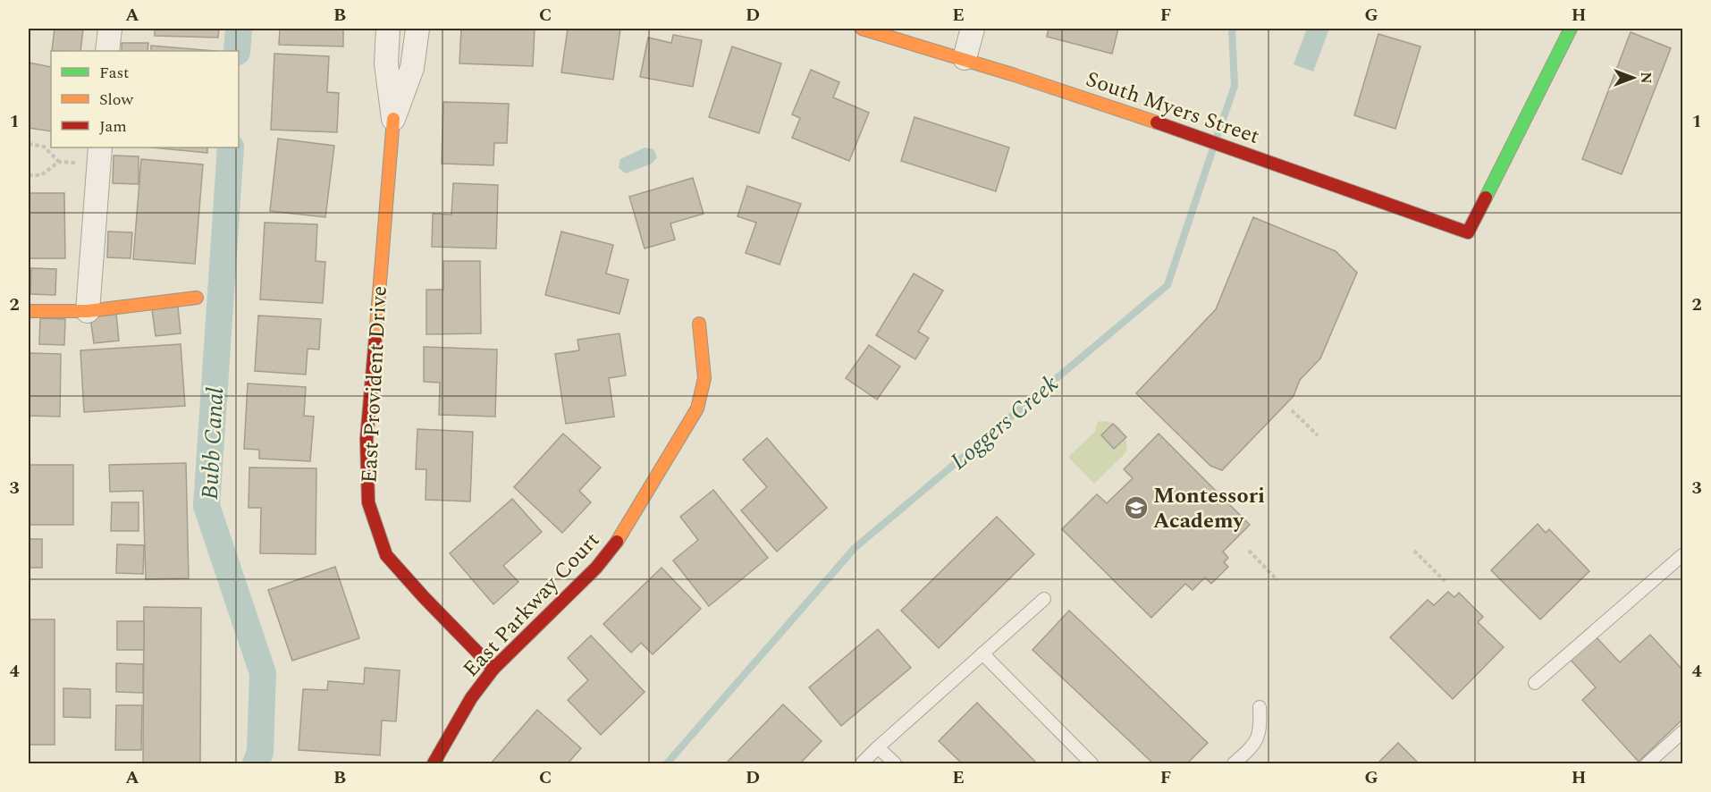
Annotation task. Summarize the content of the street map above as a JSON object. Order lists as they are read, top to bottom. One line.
{"streets":{"street":["South Myers Street","East Provident Drive","East Parkway Court"]},"crossings":[["East Provident Drive","East Parkway Court"]],"water":["Loggers Creek","Bubb Canal"],"places":{"school or university":["Montessori Academy"]},"legend":["Fast","Slow","Jam"],"north":"right","grid":{"columns":["A","B","C","D","E","F","G","H"],"rows":["1","2","3","4"]}}
